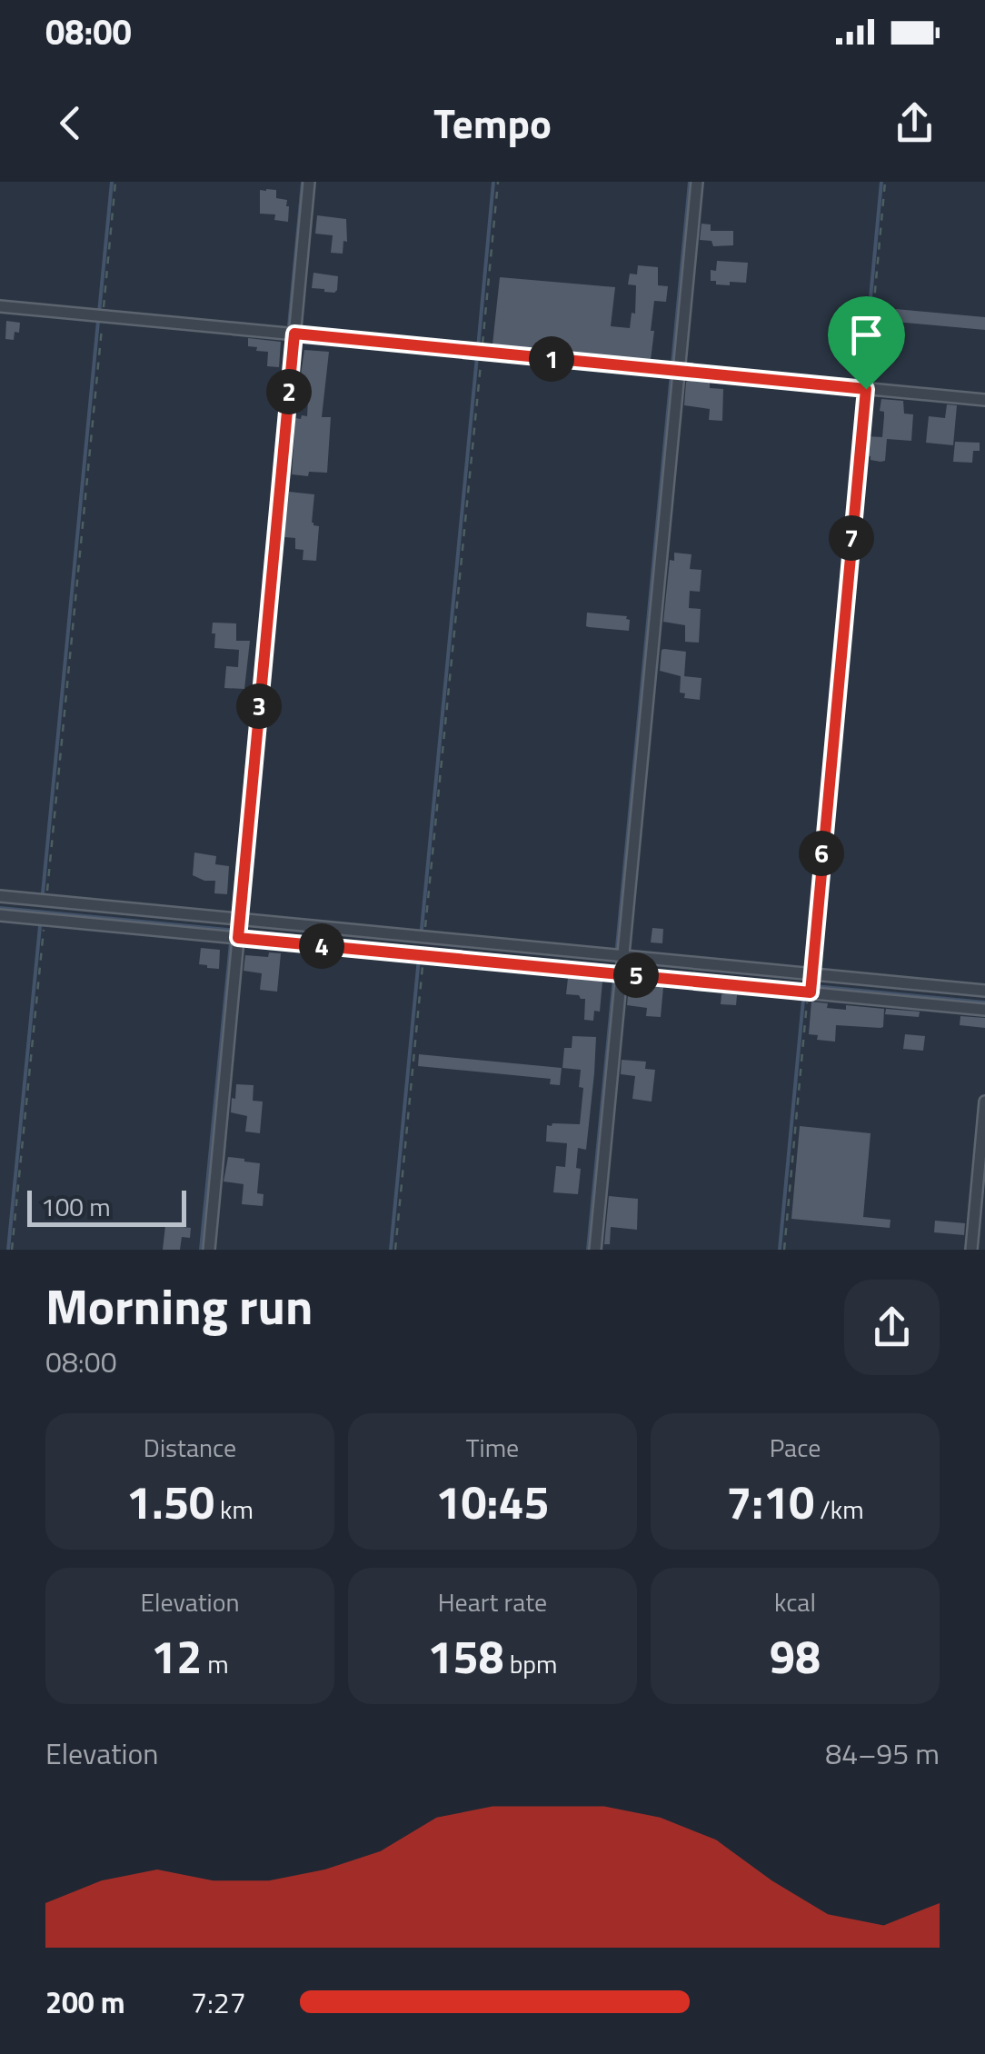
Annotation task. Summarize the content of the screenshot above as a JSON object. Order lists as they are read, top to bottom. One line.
{"scale_bar":"100 m","page":{"status":"08:00","header":"Tempo","pins":["1","2","7","3","6","4","5"],"scale":"100 m","heading":["Morning run","08:00"],"stats":[["Distance","1.50 km"],["Time","10:45"],["Pace","7:10 /km"],["Elevation","12 m"],["Heart rate","158 bpm"],["kcal","98"]],"chart":["Elevation","84–95 m"],"list":[{"name":"200 m","note":"7:27"}]}}
